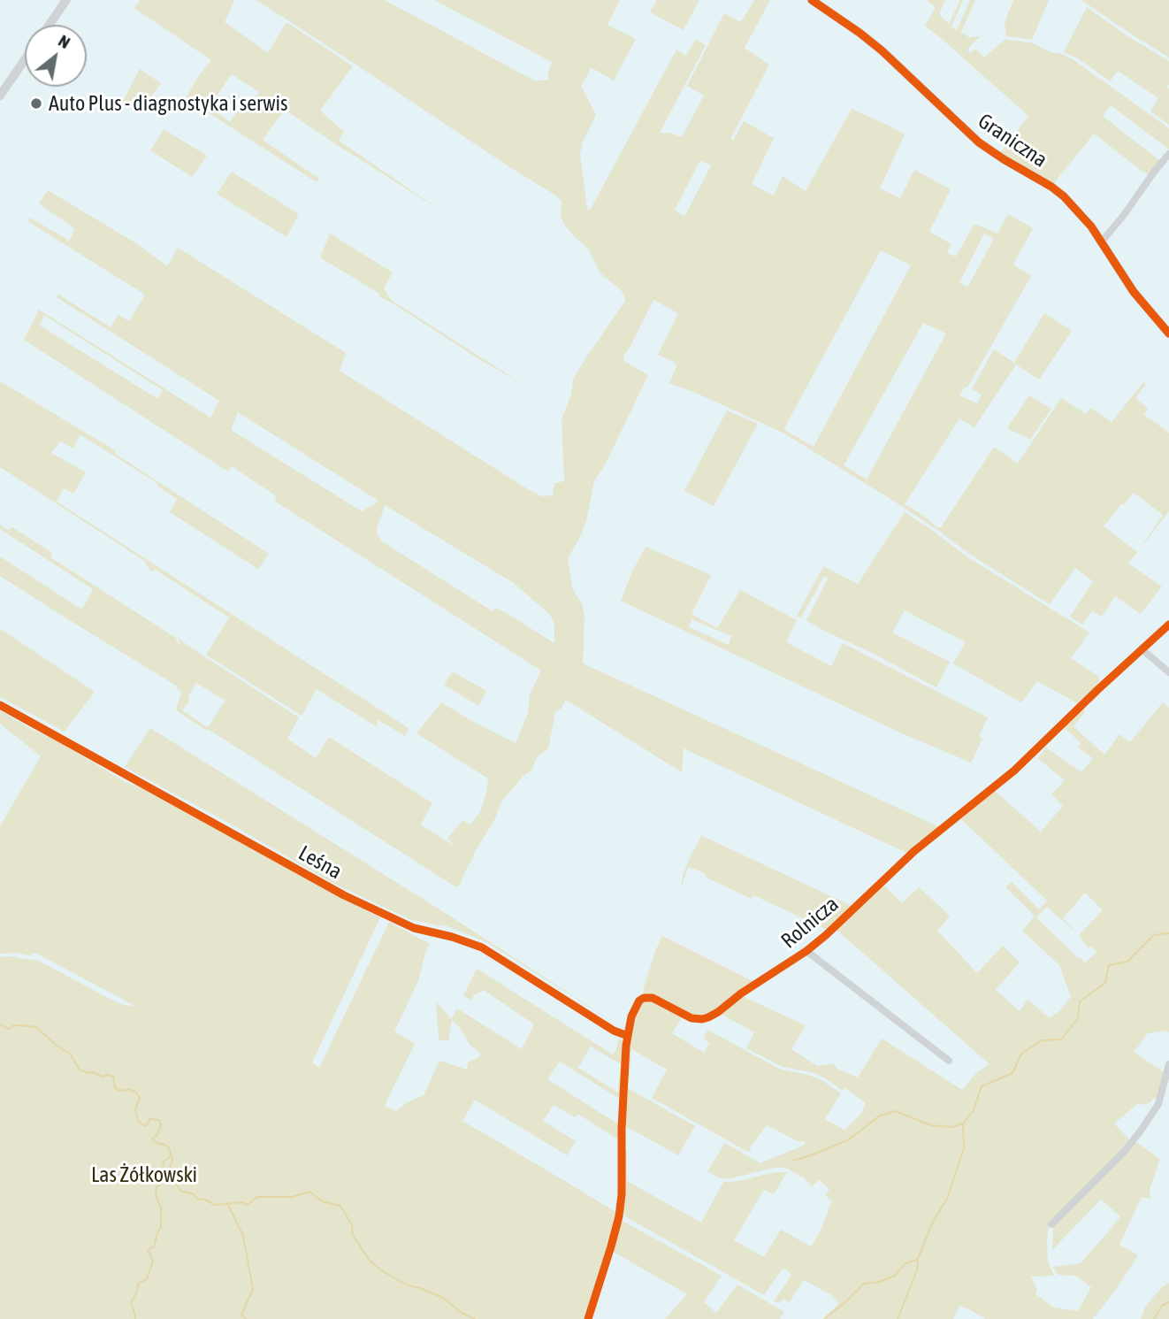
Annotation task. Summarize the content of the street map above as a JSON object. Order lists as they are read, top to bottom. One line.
{"streets":{"street":["Graniczna","Leśna","Rolnicza"]},"crossings":[["Leśna","Rolnicza"]],"parks":["Las Żółkowski"],"places":["Auto Plus - diagnostyka i serwis"],"north":"top right"}
